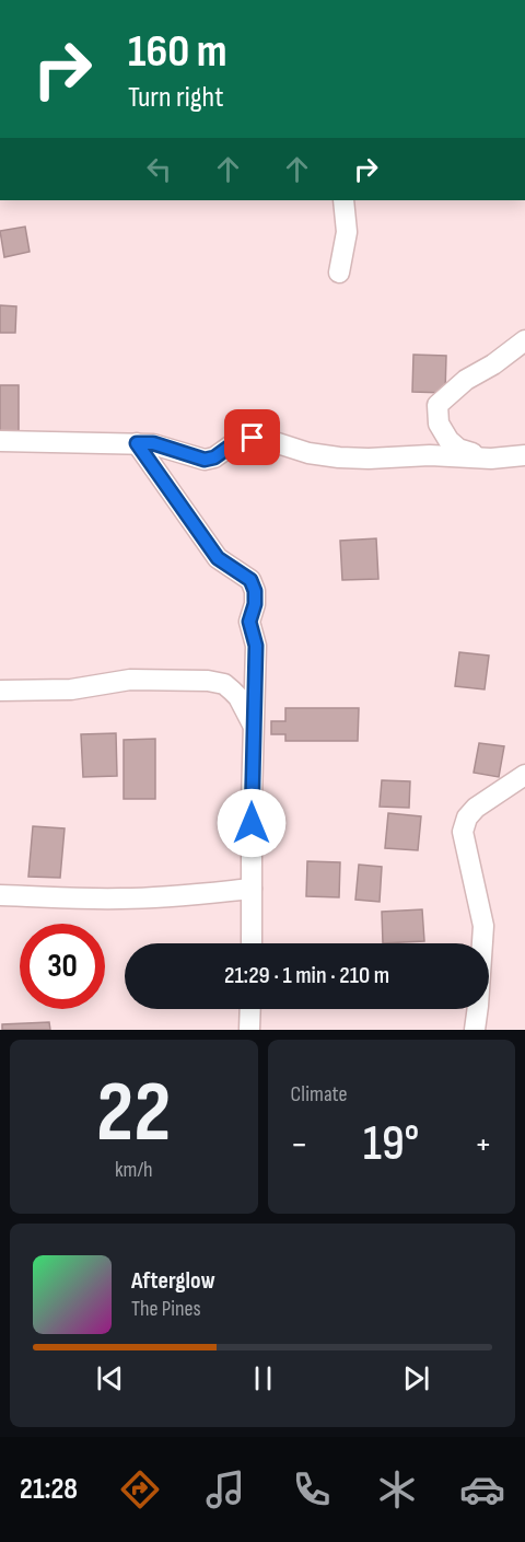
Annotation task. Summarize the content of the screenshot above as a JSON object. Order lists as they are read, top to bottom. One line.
{"page":{"turn":["160 m","Turn right"],"limit":"30","trip":"21:29 · 1 min · 210 m","tile":[["22","km/h"],"Climate"],"heat":["−","19°","+"],"song":["Afterglow","The Pines"],"tabs":"21:28"}}
